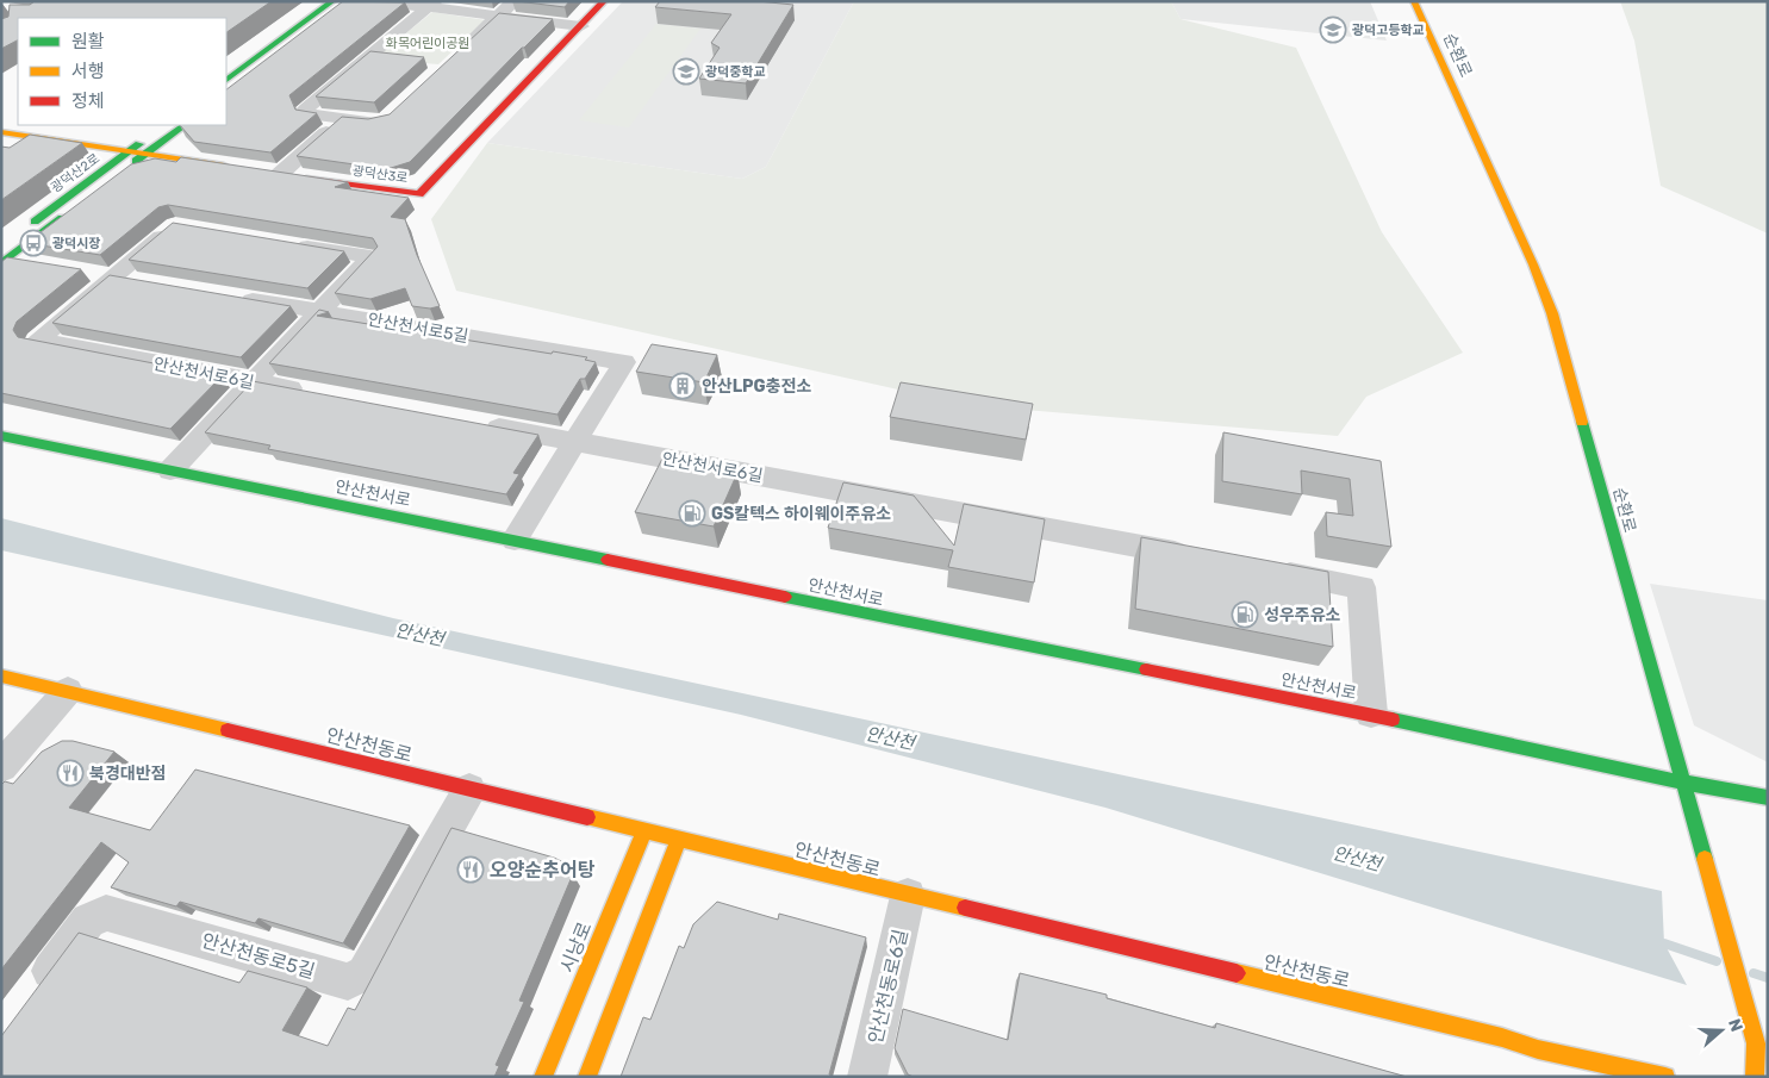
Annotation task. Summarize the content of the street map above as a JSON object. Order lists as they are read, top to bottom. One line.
{"streets":{"street":["순환로","광덕산2로","광덕산3로","안산천서로5길","안산천서로6길","안산천서로","안산천동로","시낭로","안산천동로5길","안산천동로6길"]},"crossings":[["순환로","안산천서로"],["안산천서로5길","안산천서로6길"],["안산천서로5길","안산천서로"],["안산천동로","시낭로"],["안산천동로","안산천동로5길"],["안산천동로","안산천동로6길"]],"water":["안산천"],"parks":["화목어린이공원"],"places":{"school or university":["광덕고등학교","광덕중학교"],"bus stop":["광덕시장"],"building":["안산LPG충전소"],"fuel station":["GS칼텍스 하이웨이주유소","성우주유소"],"restaurant":["북경대반점","오양순추어탕"]},"legend":["원활","서행","정체"],"north":"right"}
